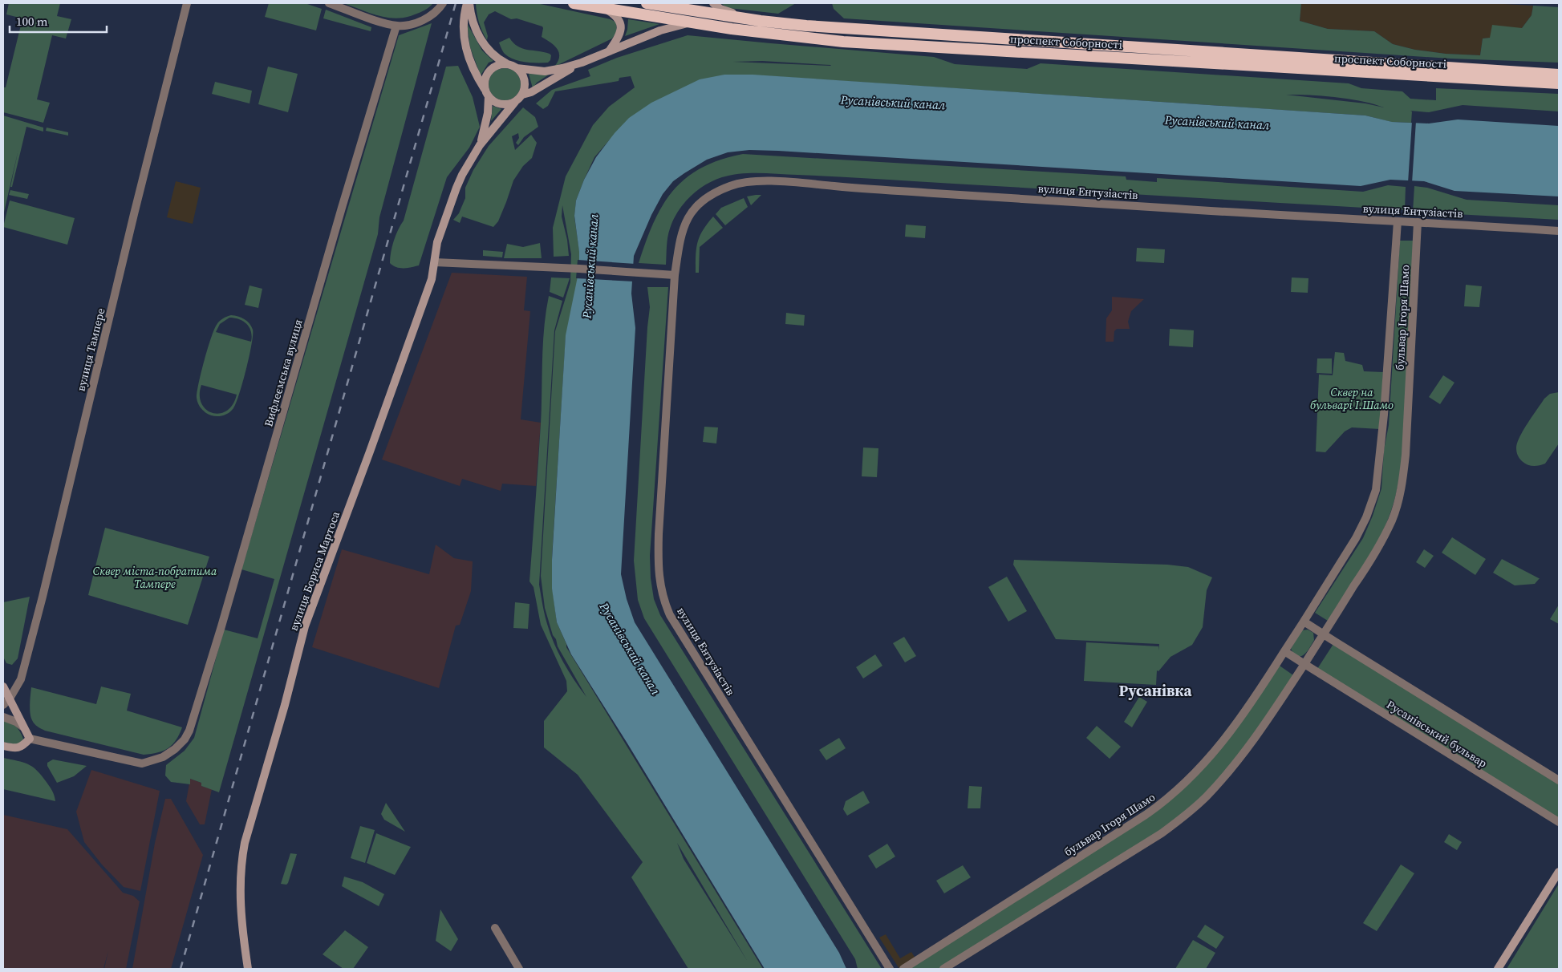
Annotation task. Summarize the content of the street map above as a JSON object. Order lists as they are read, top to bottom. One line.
{"streets":{"highway":["проспект Соборності"],"main road":["вулиця Бориса Мартоса"],"street":["вулиця Ентузіастів","бульвар Ігоря Шамо","вулиця Тампере","Вифлеємська вулиця","Русанівський бульвар"]},"crossings":[["вулиця Ентузіастів","бульвар Ігоря Шамо"],["бульвар Ігоря Шамо","Русанівський бульвар"]],"districts":["Русанівка"],"water":["Русанівський канал"],"parks":["Сквер на бульварі І.Шамо","Сквер міста-побратима Тампере"],"scale_bar":"100 m"}
